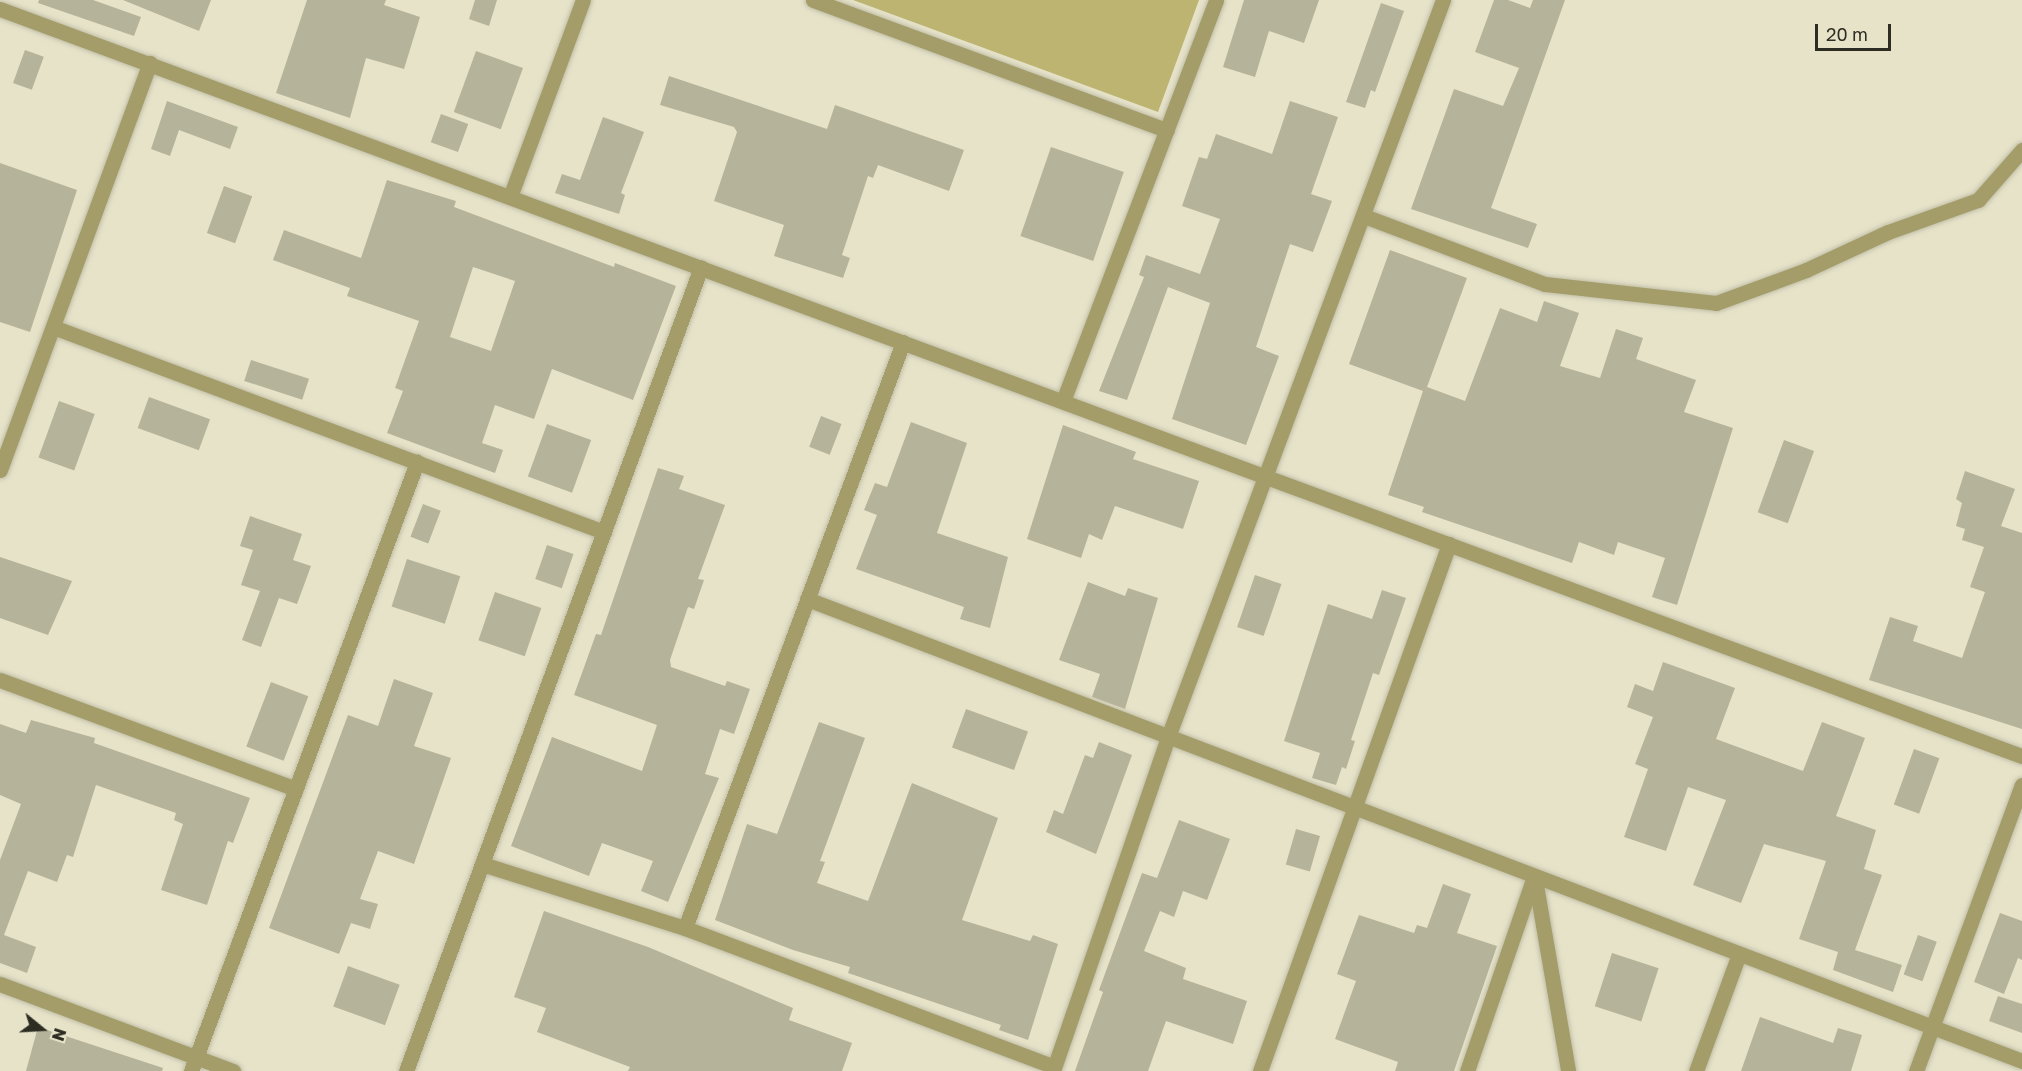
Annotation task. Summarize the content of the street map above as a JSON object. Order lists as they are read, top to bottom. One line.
{"scale_bar":"20 m","north":"right"}
